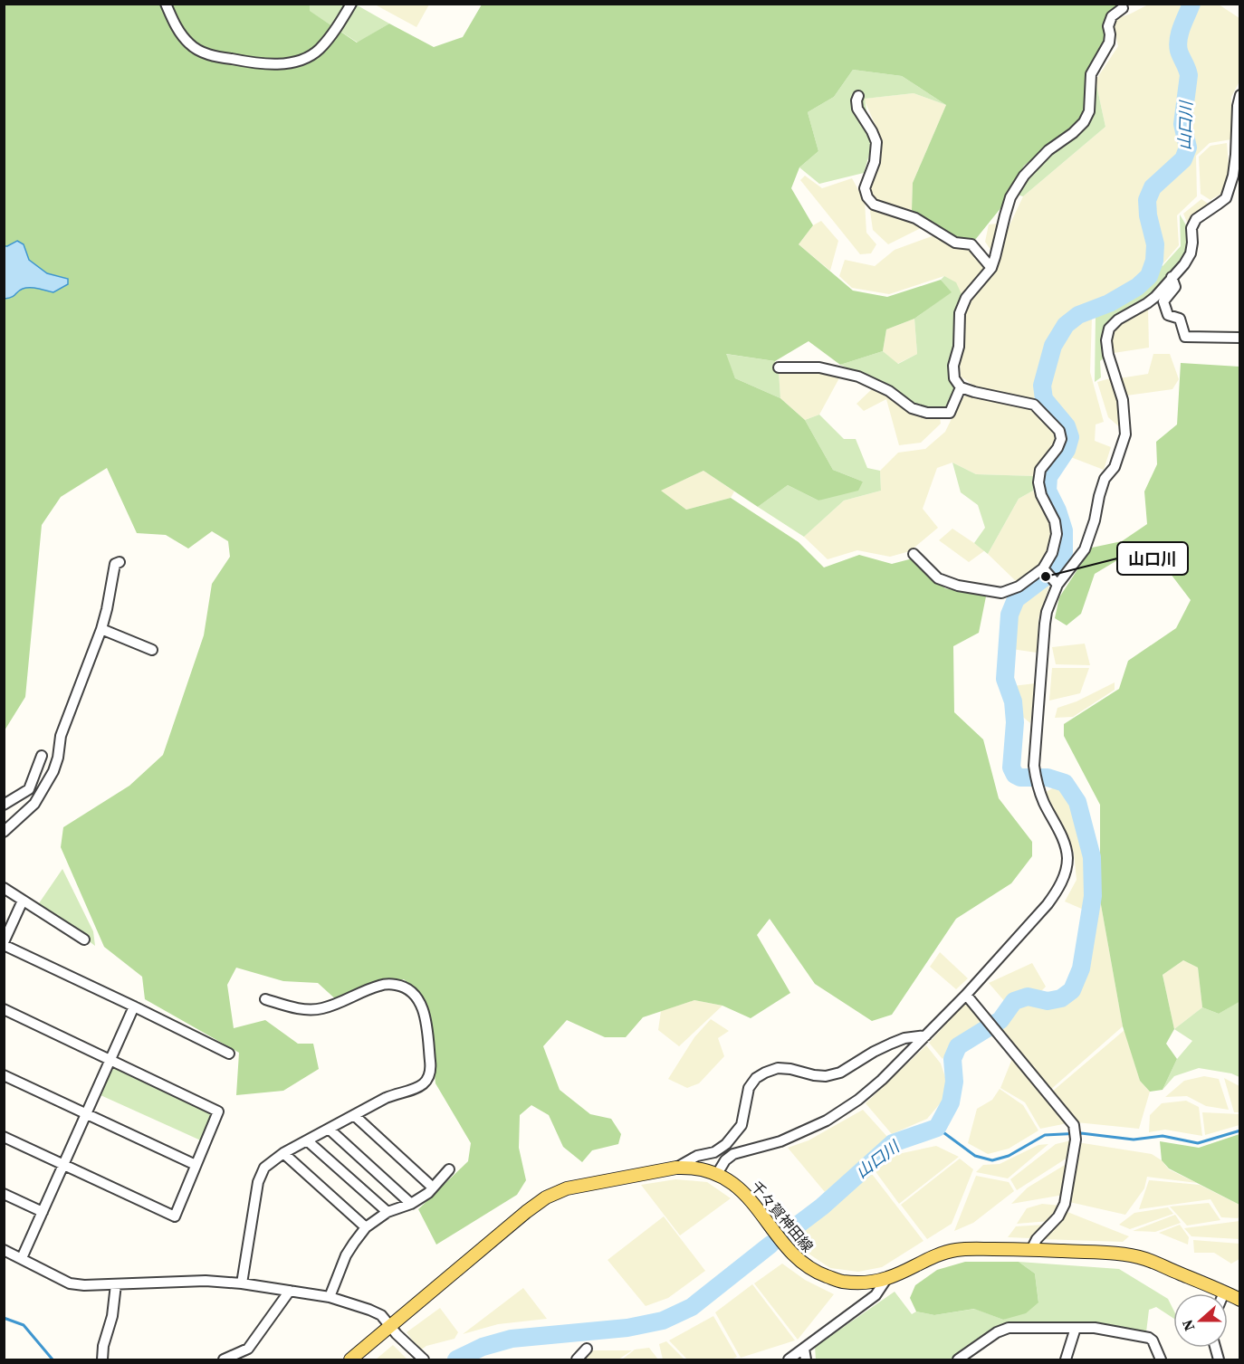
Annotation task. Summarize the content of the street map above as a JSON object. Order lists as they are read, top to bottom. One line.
{"streets":{"main road":["千々賀神田線"]},"water":["山口川"],"places":["山口川"],"north":"left"}
